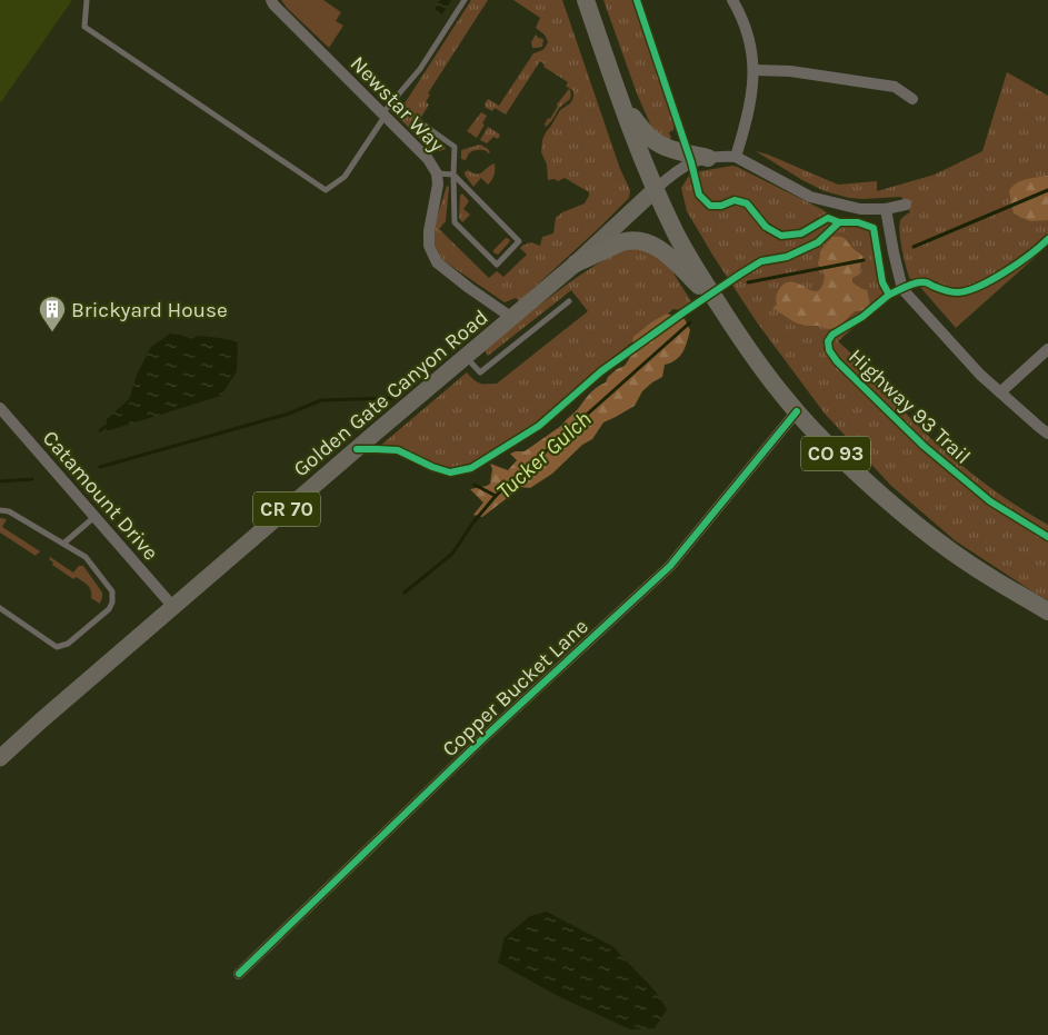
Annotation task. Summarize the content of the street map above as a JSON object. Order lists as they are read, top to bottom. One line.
{"streets":{"highway":["CO 93"],"main road":["Golden Gate Canyon Road","CR 70"],"street":["Newstar Way","Catamount Drive","Copper Bucket Lane"],"cycle path":["Highway 93 Trail"]},"crossings":[["Newstar Way","Golden Gate Canyon Road"],["Golden Gate Canyon Road","CO 93"],["Golden Gate Canyon Road","Catamount Drive"],["CO 93","Copper Bucket Lane"]],"water":["Tucker Gulch"],"places":{"building":["Brickyard House"]}}
